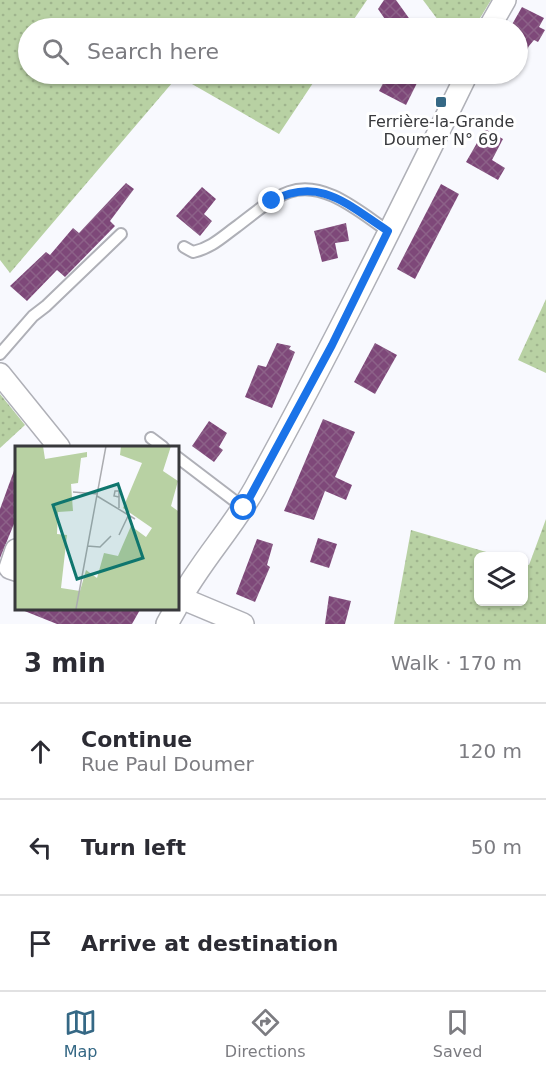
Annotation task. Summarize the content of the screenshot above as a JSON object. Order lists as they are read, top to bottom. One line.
{"places":{"transit":["Ferrière-la-Grande Doumer N° 69"]},"page":{"search":"Search here","heading":["3 min","Walk · 170 m"],"list":[["Continue","Rue Paul Doumer","120 m"],["Turn left","50 m"],"Arrive at destination"],"nav":["Map","Directions","Saved"]}}
